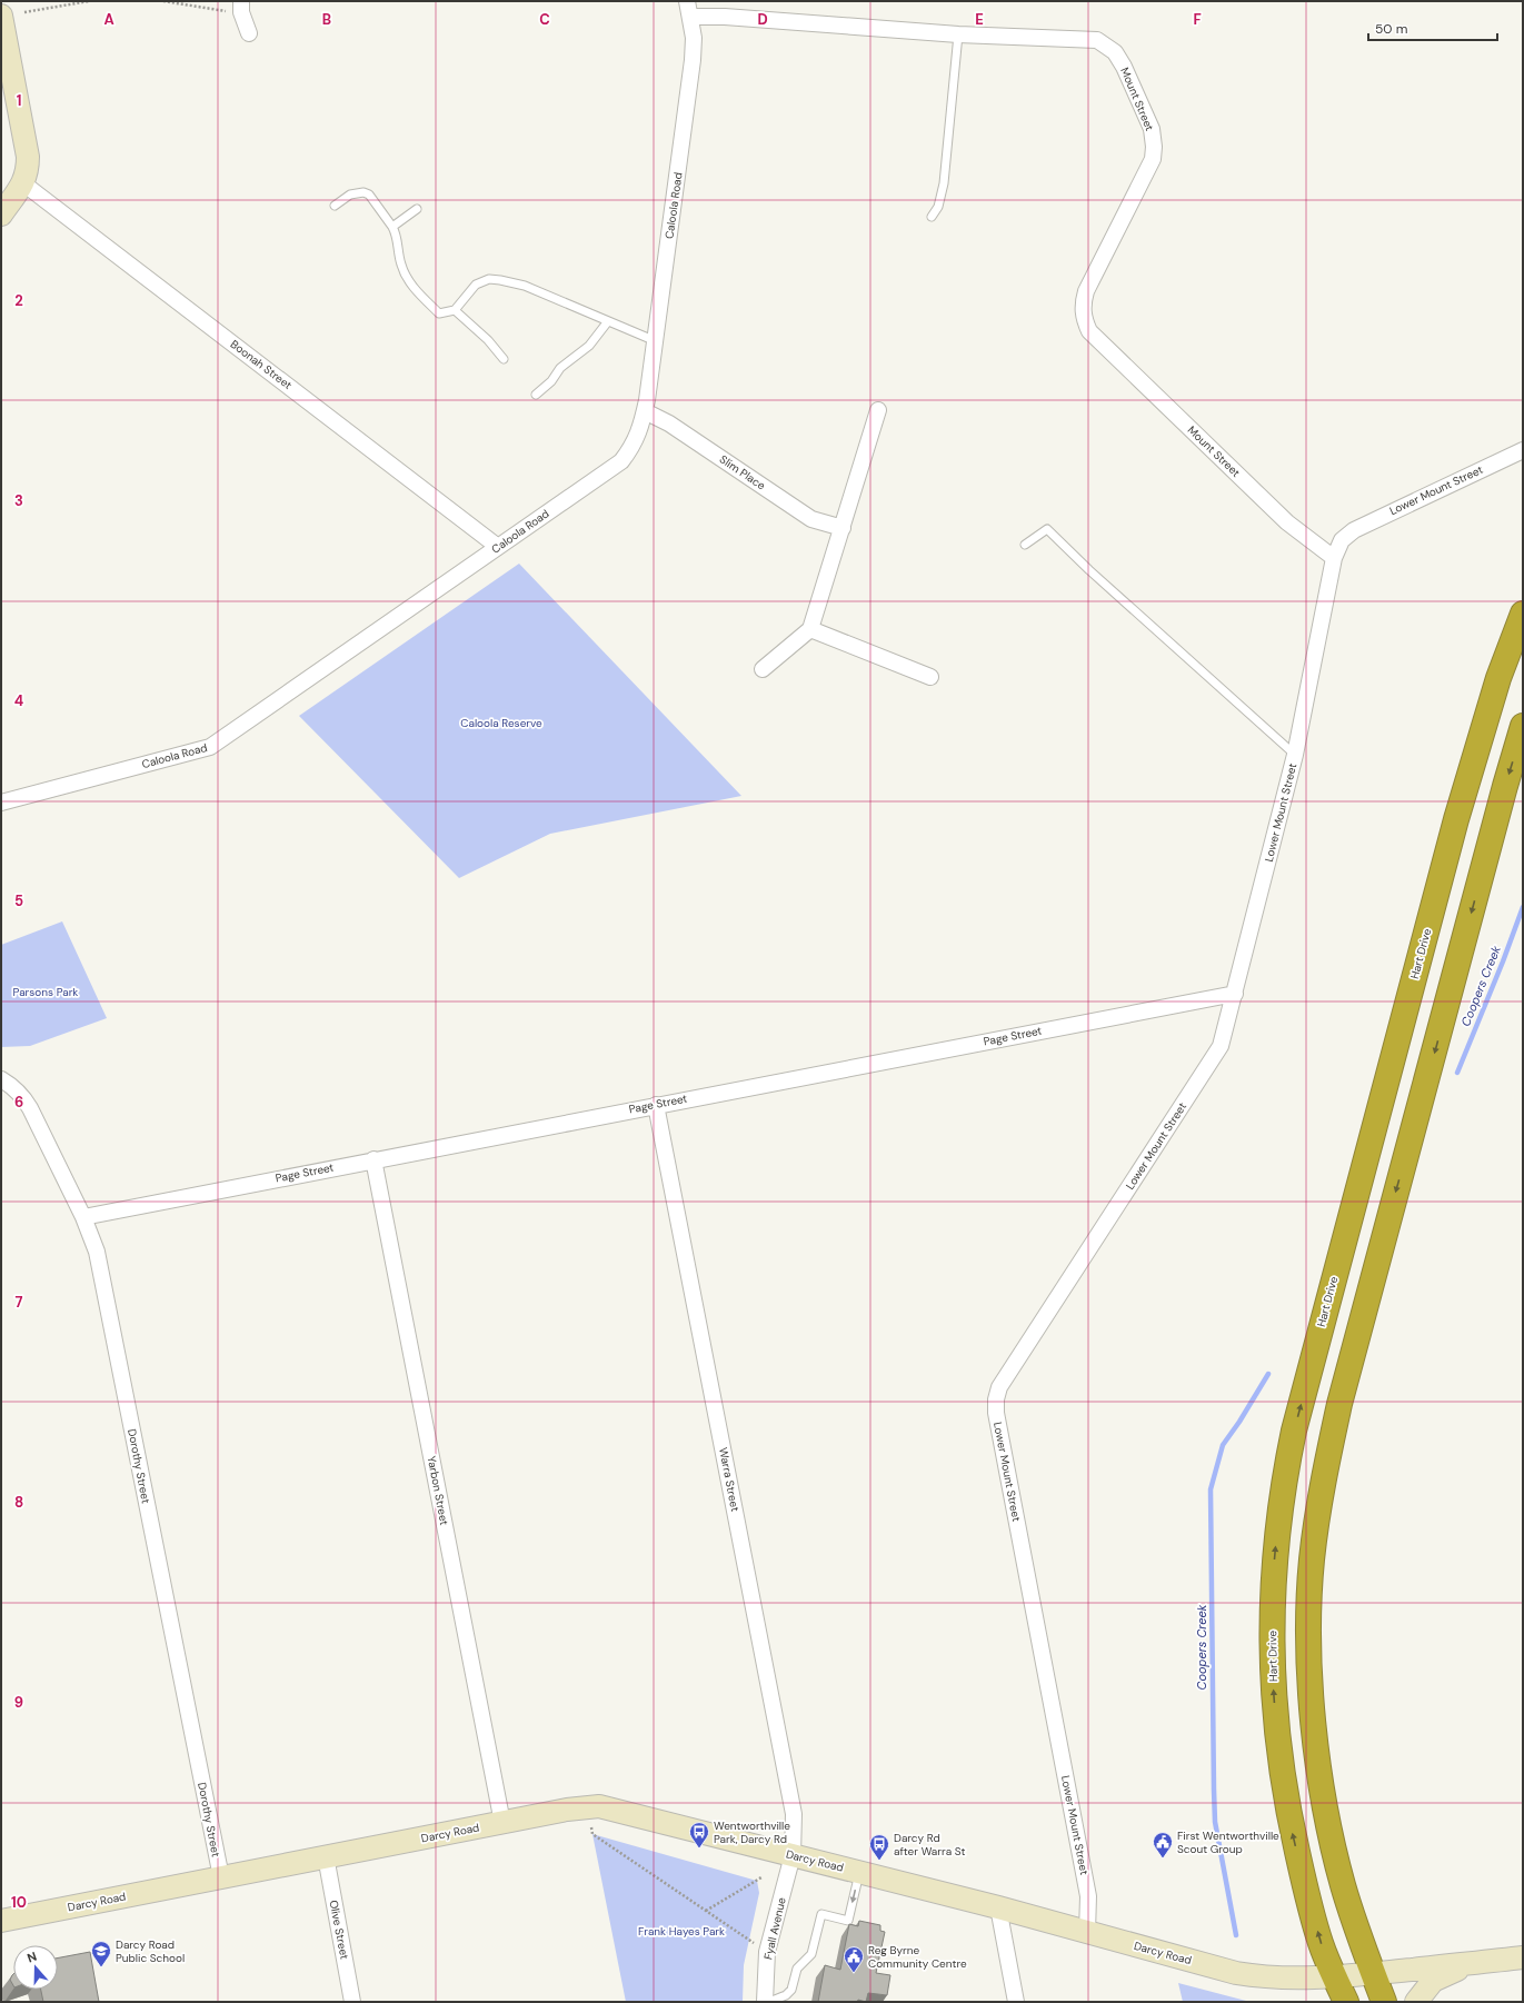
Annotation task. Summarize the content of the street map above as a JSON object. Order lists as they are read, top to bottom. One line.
{"streets":{"highway":["Hart Drive"],"street":["Mount Street","Caloola Road","Boonah Street","Slim Place","Lower Mount Street","Page Street","Dorothy Street","Warra Street","Yarbon Street","Darcy Road","Fyall Avenue","Olive Street"]},"crossings":[["Mount Street","Caloola Road"],["Mount Street","Lower Mount Street"],["Caloola Road","Boonah Street"],["Caloola Road","Slim Place"],["Lower Mount Street","Page Street"],["Lower Mount Street","Darcy Road"],["Hart Drive","Darcy Road"],["Page Street","Dorothy Street"],["Page Street","Warra Street"],["Page Street","Yarbon Street"],["Dorothy Street","Darcy Road"],["Warra Street","Darcy Road"],["Warra Street","Fyall Avenue"],["Yarbon Street","Darcy Road"],["Darcy Road","Fyall Avenue"],["Darcy Road","Olive Street"]],"water":["Coopers Creek"],"parks":["Caloola Reserve","Parsons Park","Frank Hayes Park"],"places":{"bus stop":["Wentworthville Park, Darcy Rd","Darcy Rd after Warra St"],"public building":["First Wentworthville Scout Group","Reg Byrne Community Centre"],"school or university":["Darcy Road Public School"]},"scale_bar":"50 m","north":"top","grid":{"columns":["A","B","C","D","E","F"],"rows":["1","2","3","4","5","6","7","8","9","10"]}}
